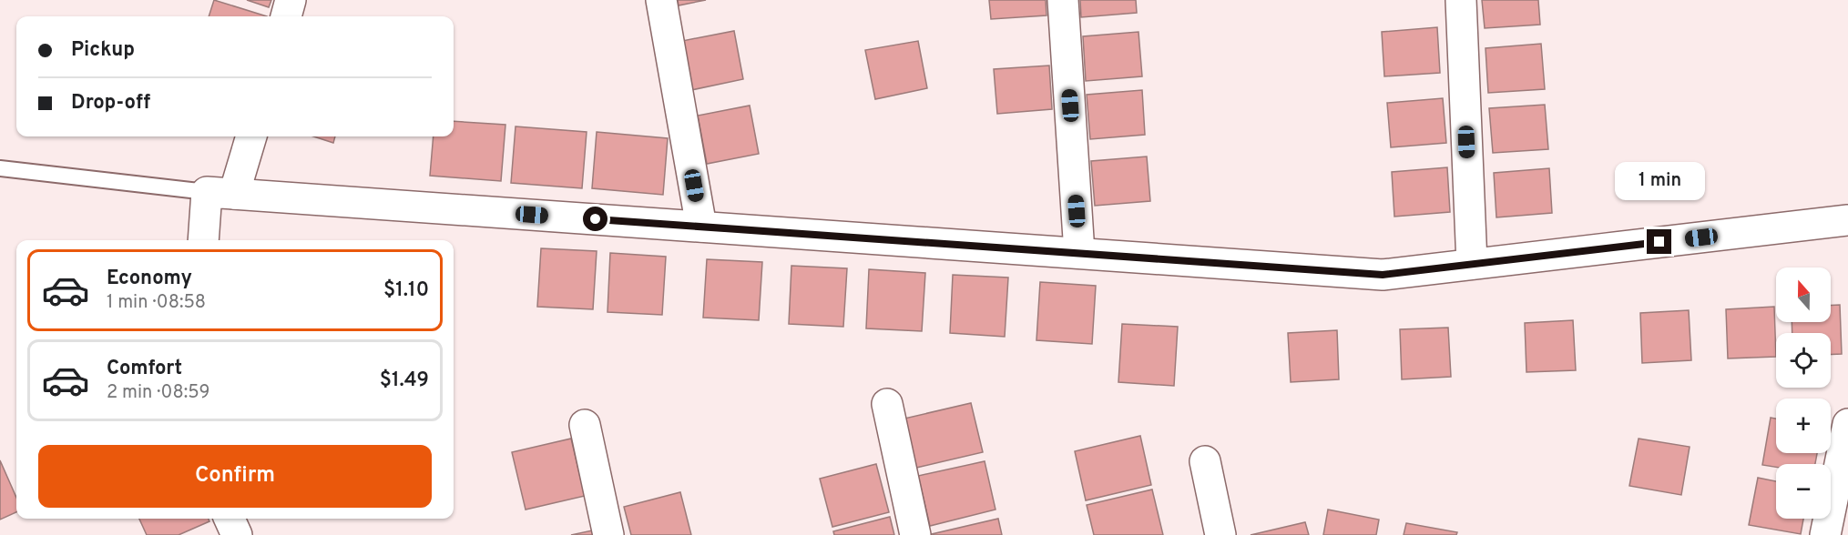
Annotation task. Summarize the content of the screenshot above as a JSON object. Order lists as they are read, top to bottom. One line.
{"north":"top","page":{"banner":["Pickup","Drop-off"],"bubble":"1 min","list":[{"name":"Economy","note":"1 min · 08:58","value":"$1.10"},{"name":"Comfort","note":"2 min · 08:59","value":"$1.49"}],"map_buttons":["+","−"],"buttons":"Confirm"}}
